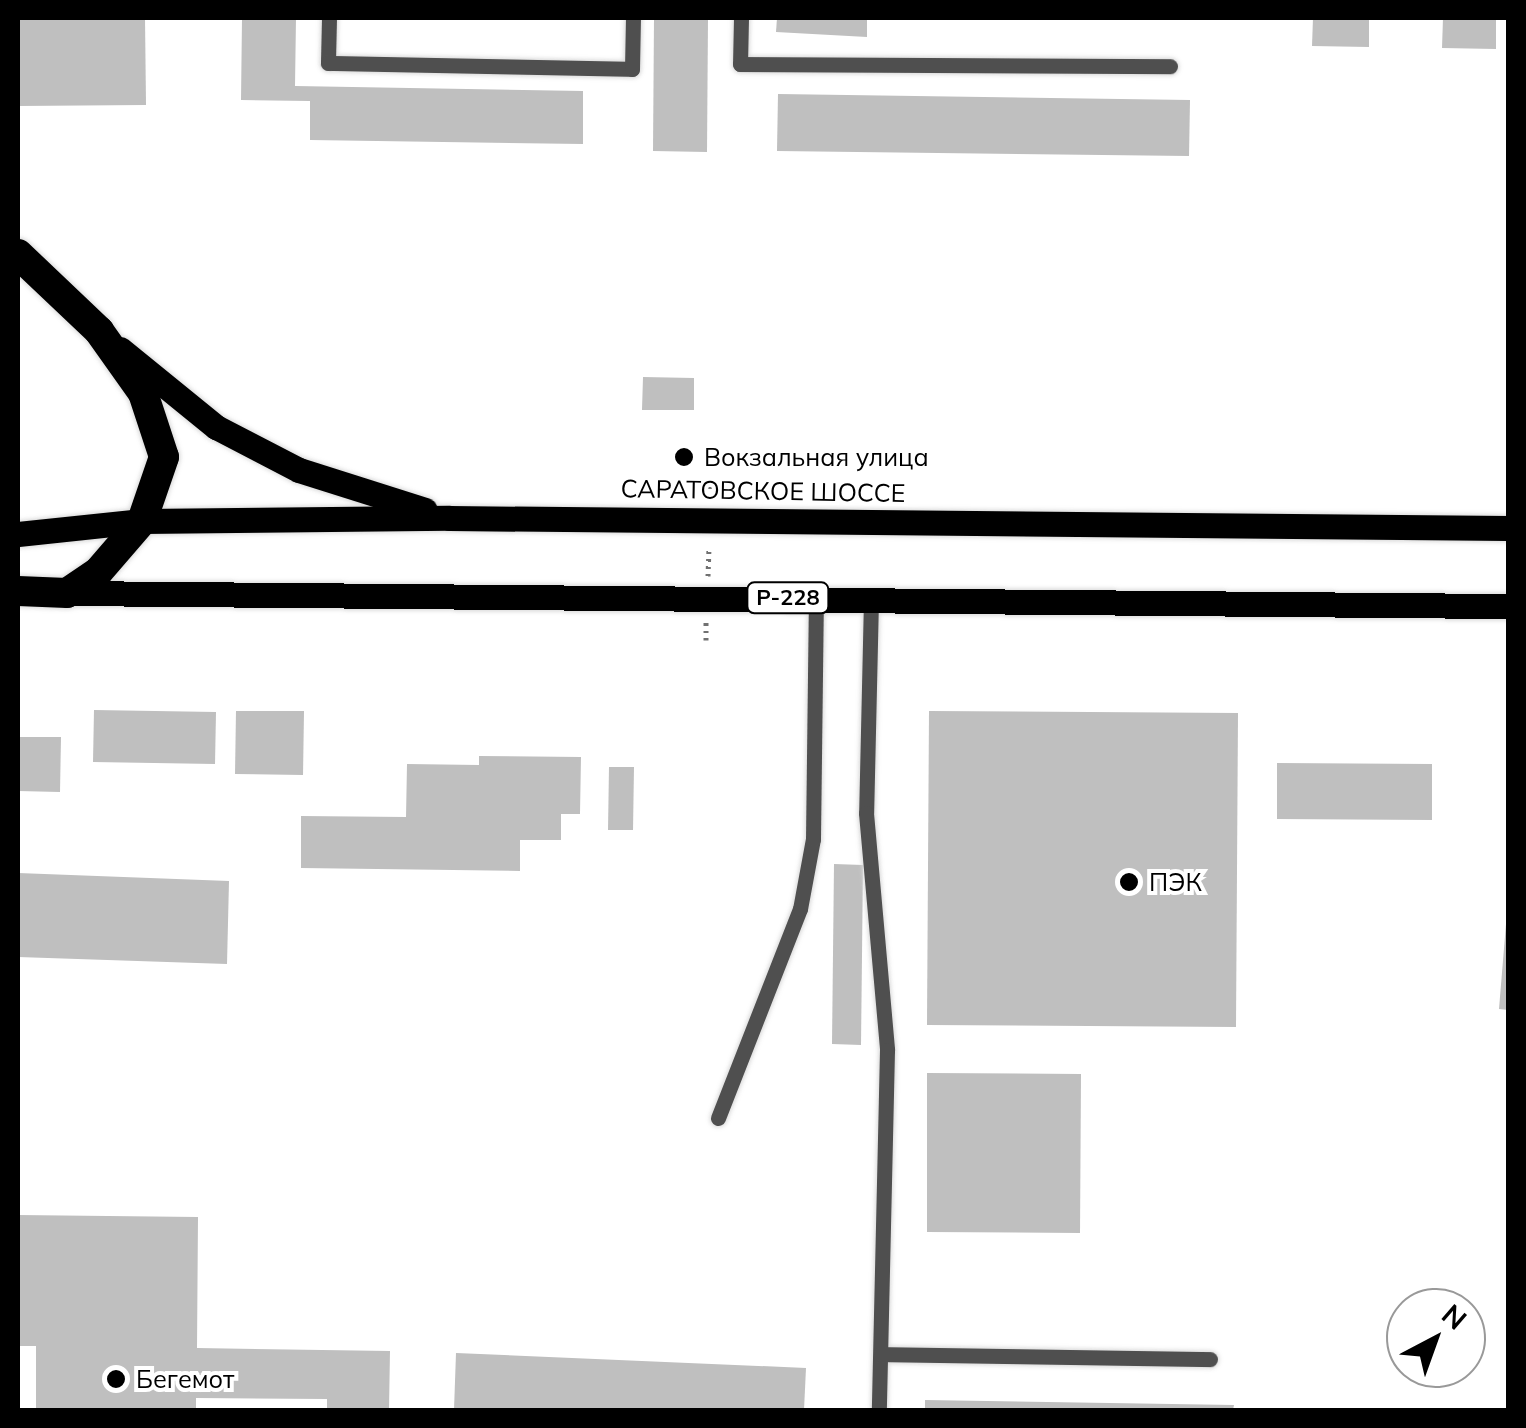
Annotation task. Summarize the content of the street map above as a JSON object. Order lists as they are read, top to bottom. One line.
{"streets":{"highway":["Р-228"],"main road":["САРАТОВСКОЕ ШОССЕ"]},"places":["Вокзальная улица","ПЭК","Бегемот"],"north":"top right"}
